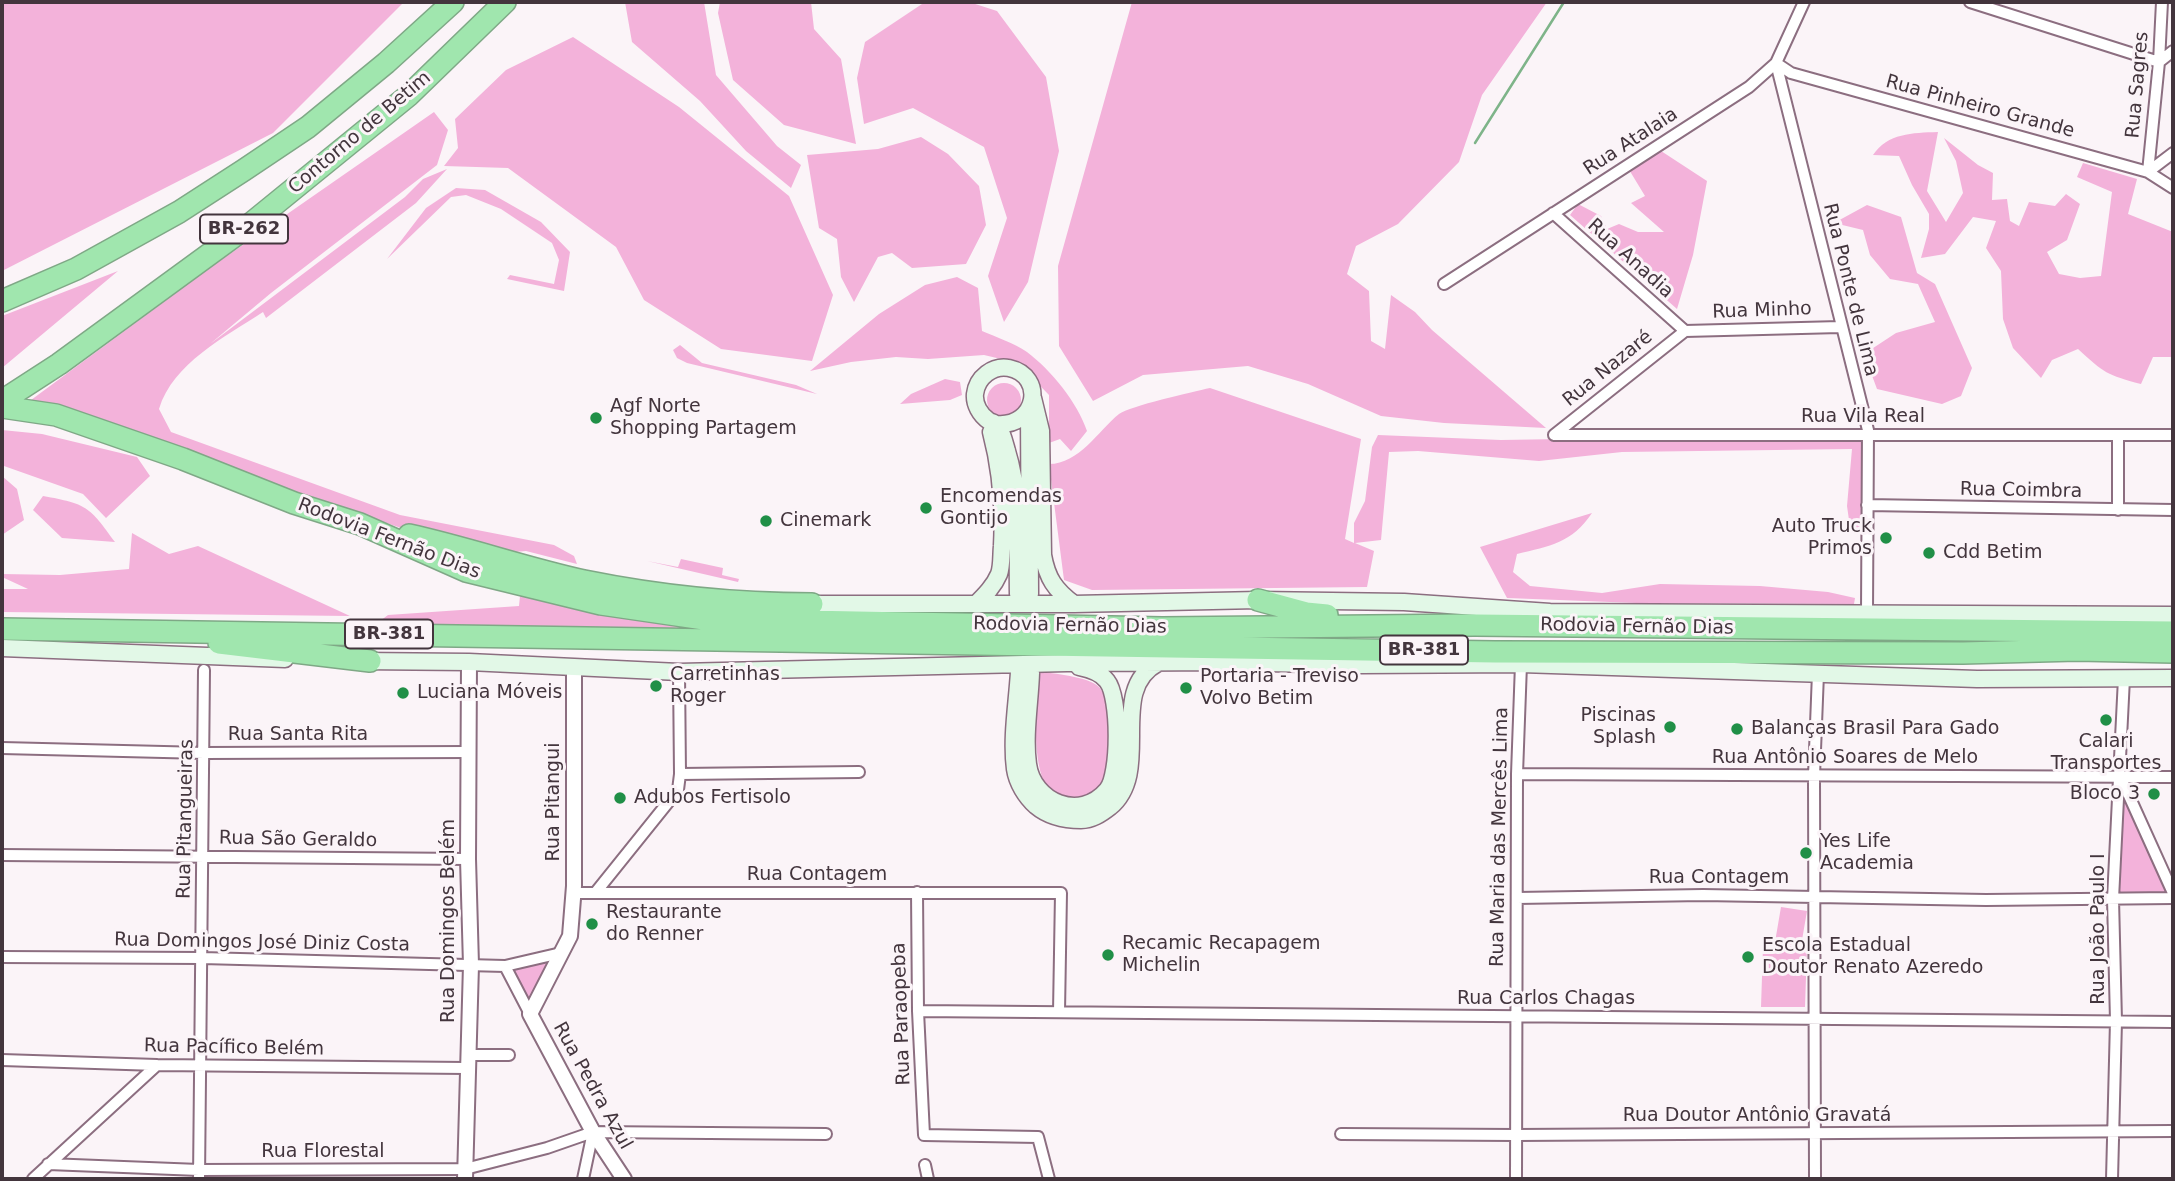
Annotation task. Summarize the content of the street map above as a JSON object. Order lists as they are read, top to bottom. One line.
{"streets":{"highway":["Contorno de Betim","BR-262","Rodovia Fernão Dias","BR-381"],"street":["Rua Sagres","Rua Pinheiro Grande","Rua Atalaia","Rua Anadia","Rua Ponte de Lima","Rua Minho","Rua Nazaré","Rua Vila Real","Rua Coimbra","Rua Santa Rita","Rua Antônio Soares de Melo","Rua Pitangui","Rua Pitangueiras","Rua Maria das Mercês Lima","Rua São Geraldo","Rua Contagem","Rua Domingos Belém","Rua João Paulo I","Rua Domingos José Diniz Costa","Rua Carlos Chagas","Rua Paraopeba","Rua Pacífico Belém","Rua Pedra Azul","Rua Doutor Antônio Gravatá","Rua Florestal"]},"crossings":[["Rua Sagres","Rua Pinheiro Grande"],["Rua Pinheiro Grande","Rua Atalaia"],["Rua Pinheiro Grande","Rua Ponte de Lima"],["Rua Atalaia","Rua Anadia"],["Rua Atalaia","Rua Ponte de Lima"],["Rua Anadia","Rua Minho"],["Rua Anadia","Rua Nazaré"],["Rua Ponte de Lima","Rua Minho"],["Rua Ponte de Lima","Rua Vila Real"],["Rua Ponte de Lima","Rua Coimbra"],["Rua Ponte de Lima","Rodovia Fernão Dias"],["Rua Minho","Rua Nazaré"],["Rua Nazaré","Rua Vila Real"],["Rodovia Fernão Dias","BR-381"],["Rodovia Fernão Dias","Rua Pitangui"],["Rodovia Fernão Dias","Rua Maria das Mercês Lima"],["Rodovia Fernão Dias","Rua Domingos Belém"],["Rodovia Fernão Dias","Rua João Paulo I"],["Rua Santa Rita","Rua Pitangueiras"],["Rua Santa Rita","Rua Domingos Belém"],["Rua Antônio Soares de Melo","Rua Maria das Mercês Lima"],["Rua Antônio Soares de Melo","Rua João Paulo I"],["Rua Pitangui","Rua Contagem"],["Rua Pitangui","Rua Pedra Azul"],["Rua Pitangueiras","Rua São Geraldo"],["Rua Pitangueiras","Rua Domingos José Diniz Costa"],["Rua Pitangueiras","Rua Pacífico Belém"],["Rua Pitangueiras","Rua Florestal"],["Rua Maria das Mercês Lima","Rua Contagem"],["Rua Maria das Mercês Lima","Rua Carlos Chagas"],["Rua Maria das Mercês Lima","Rua Doutor Antônio Gravatá"],["Rua São Geraldo","Rua Domingos Belém"],["Rua Contagem","Rua João Paulo I"],["Rua Contagem","Rua Carlos Chagas"],["Rua Contagem","Rua Paraopeba"],["Rua Domingos Belém","Rua Domingos José Diniz Costa"],["Rua Domingos Belém","Rua Pacífico Belém"],["Rua Domingos Belém","Rua Florestal"],["Rua João Paulo I","Rua Carlos Chagas"],["Rua João Paulo I","Rua Doutor Antônio Gravatá"],["Rua Domingos José Diniz Costa","Rua Pedra Azul"],["Rua Carlos Chagas","Rua Paraopeba"],["Rua Pedra Azul","Rua Florestal"]],"places":["Agf Norte Shopping Partagem","Encomendas Gontijo","Cinemark","Auto Truck Primos","Cdd Betim","Carretinhas Roger","Portaria - Treviso Volvo Betim","Luciana Móveis","Calari Transportes","Piscinas Splash","Balanças Brasil Para Gado","Bloco 3","Adubos Fertisolo","Yes Life Academia","Restaurante do Renner","Recamic Recapagem Michelin","Escola Estadual Doutor Renato Azeredo"]}
